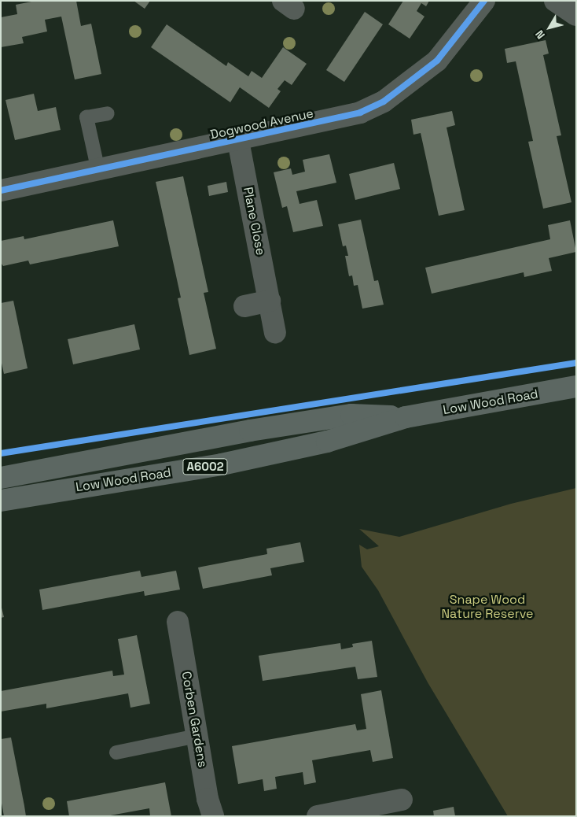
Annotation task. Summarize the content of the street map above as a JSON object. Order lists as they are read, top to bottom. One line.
{"streets":{"main road":["Low Wood Road","A6002"],"street":["Dogwood Avenue","Plane Close","Corben Gardens"]},"crossings":[["Dogwood Avenue","Plane Close"]],"parks":["Snape Wood Nature Reserve"],"north":"bottom left"}
